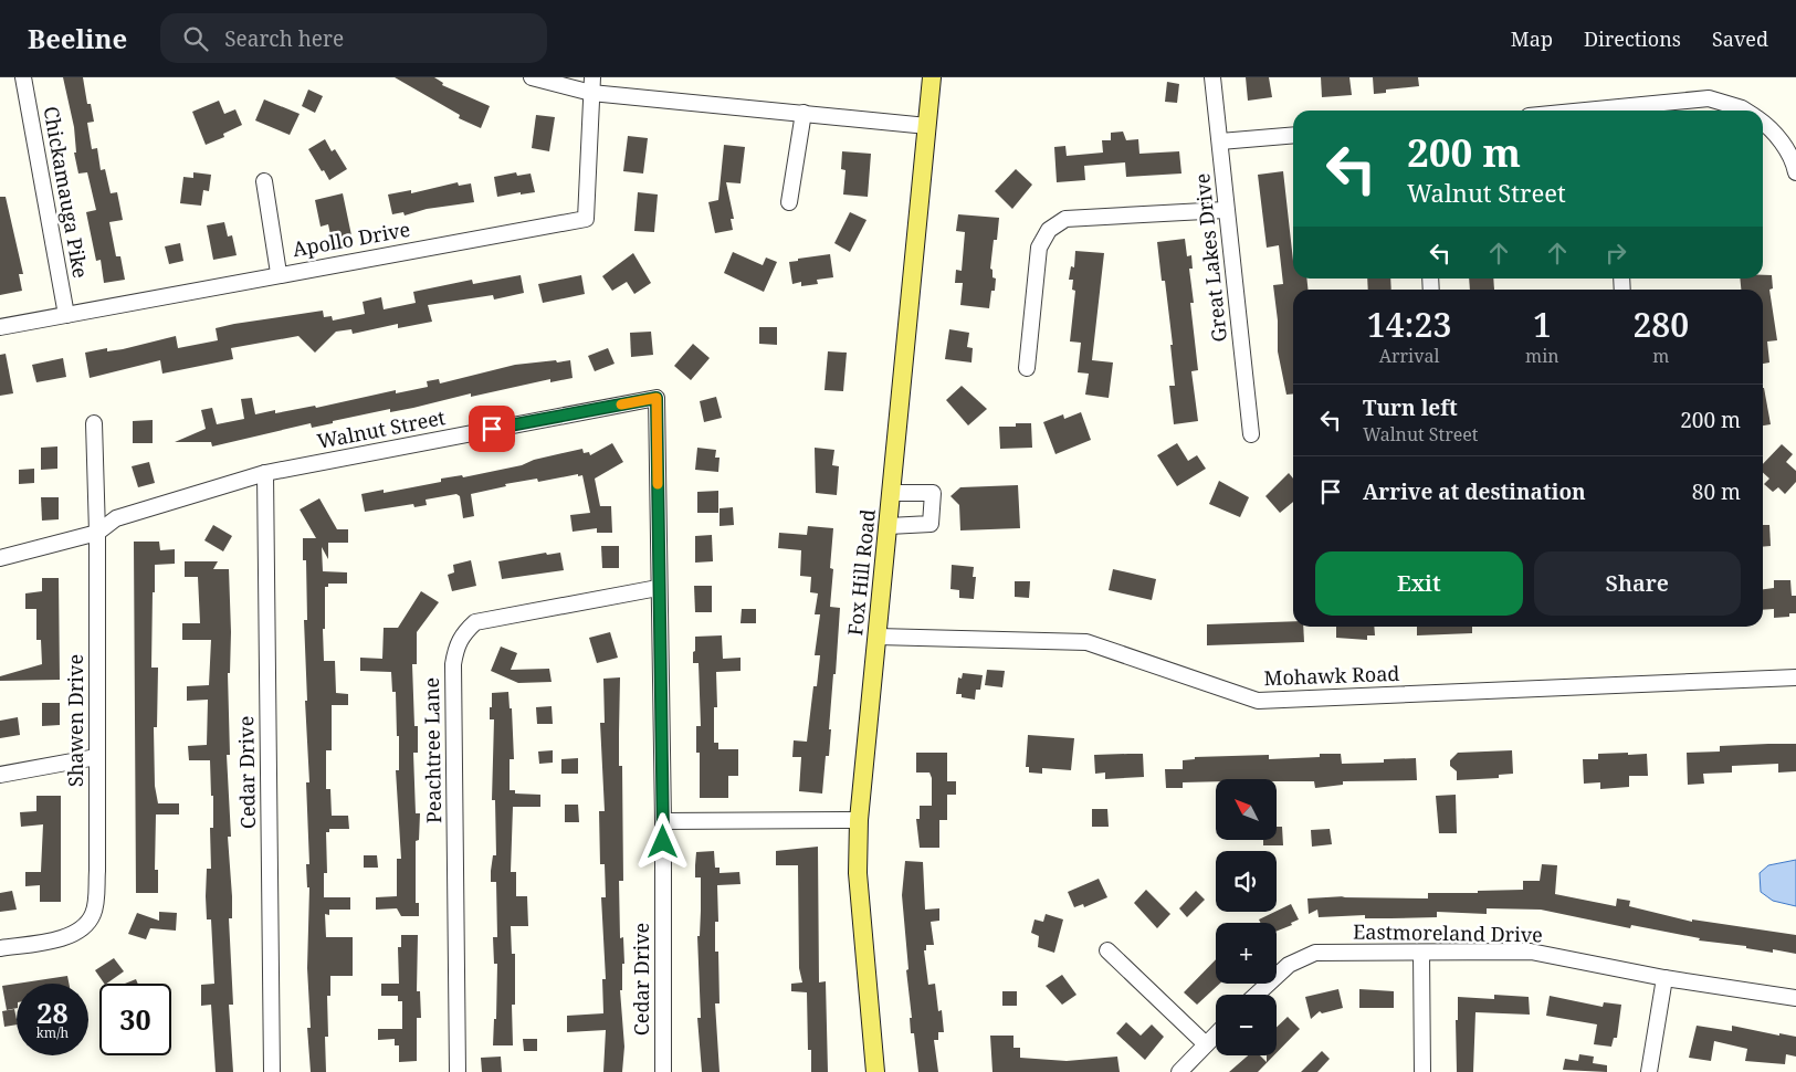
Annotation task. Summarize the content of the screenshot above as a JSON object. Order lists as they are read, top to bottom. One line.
{"streets":{"main road":["Fox Hill Road"],"street":["Chickamauga Pike","Apollo Drive","Great Lakes Drive","Walnut Street","Mohawk Road","Shawen Drive","Peachtree Lane","Cedar Drive","Eastmoreland Drive"]},"crossings":[["Chickamauga Pike","Apollo Drive"],["Walnut Street","Shawen Drive"],["Walnut Street","Peachtree Lane"],["Walnut Street","Cedar Drive"],["Fox Hill Road","Mohawk Road"]],"north":"top left","page":{"header":"Beeline","search":"Search here","nav":["Map","Directions","Saved"],"turn":["200 m","Walnut Street"],"eta":["14:23","Arrival","1","min","280","m"],"list":[{"name":"Turn left","note":"Walnut Street","value":"200 m"},{"name":"Arrive at destination","value":"80 m"}],"buttons":["Exit","Share"],"map_buttons":["+","−"],"speed":"28 km/h","limit":"30"}}
